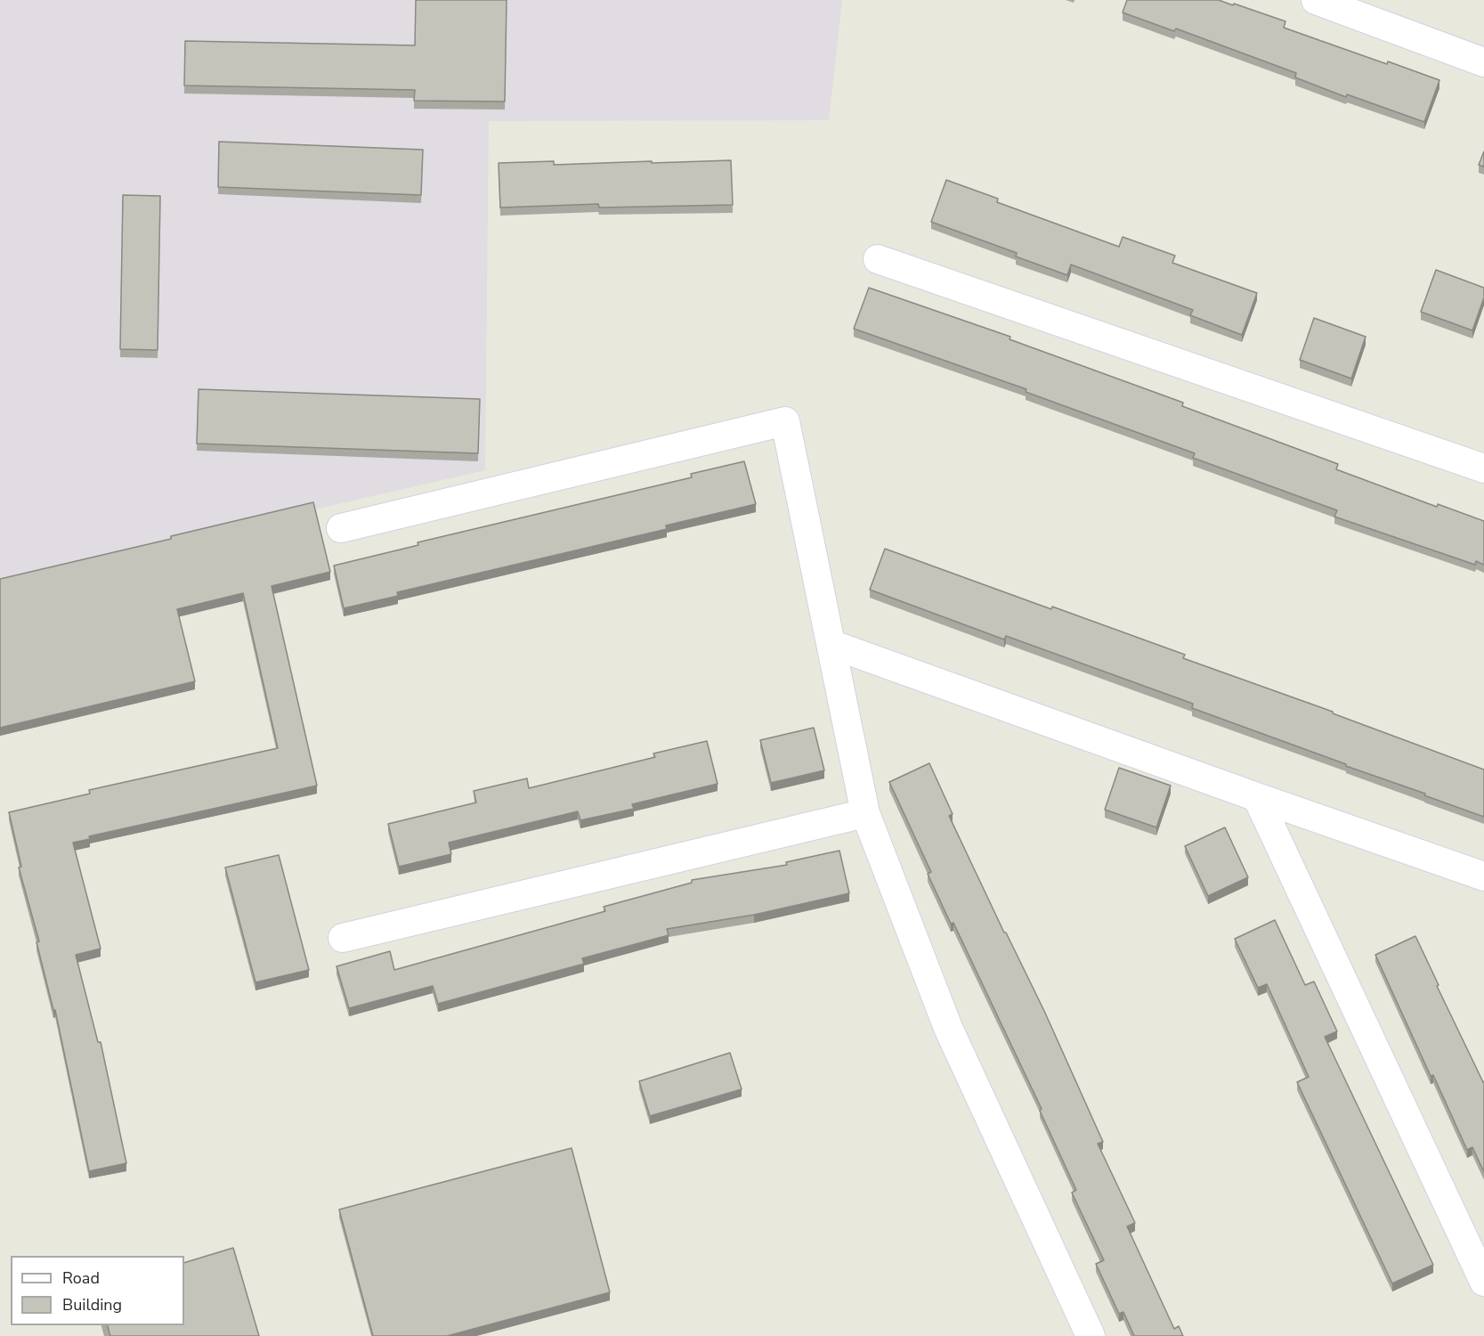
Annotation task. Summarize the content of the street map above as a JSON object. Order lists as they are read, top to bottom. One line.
{"legend":["Road","Building"]}
